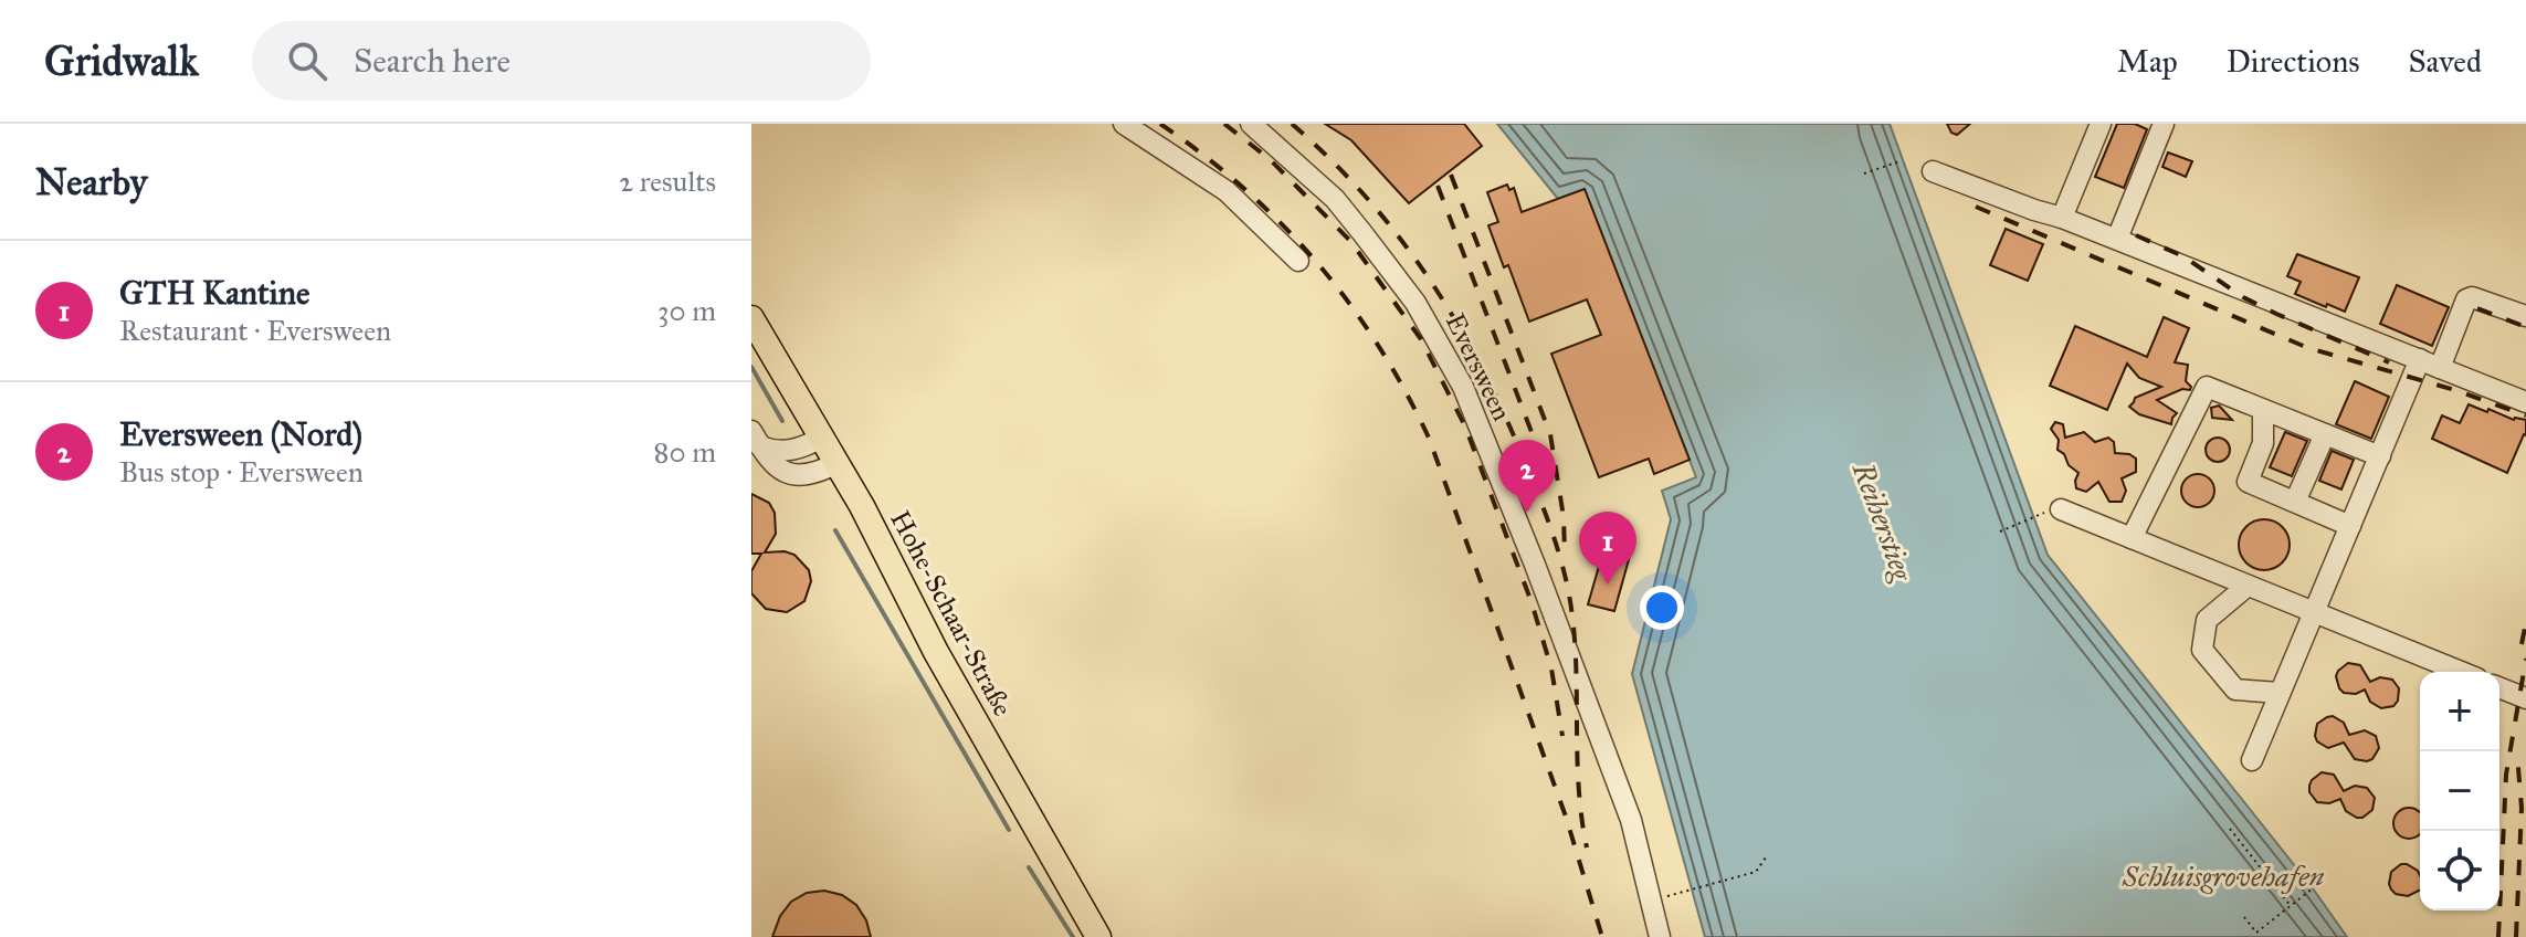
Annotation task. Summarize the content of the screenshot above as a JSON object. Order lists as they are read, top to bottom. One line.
{"streets":{"main road":["Hohe-Schaar-Straße"],"street":["Eversween"]},"water":["Reiherstieg","Schluisgrovehafen"],"page":{"header":"Gridwalk","search":"Search here","nav":["Map","Directions","Saved"],"heading":["Nearby","2 results"],"list":[{"mark":"1","name":"GTH Kantine","note":"Restaurant · Eversween","value":"30 m"},{"mark":"2","name":"Eversween (Nord)","note":"Bus stop · Eversween","value":"80 m"}],"pins":["2","1"],"map_buttons":["+","−"]}}
